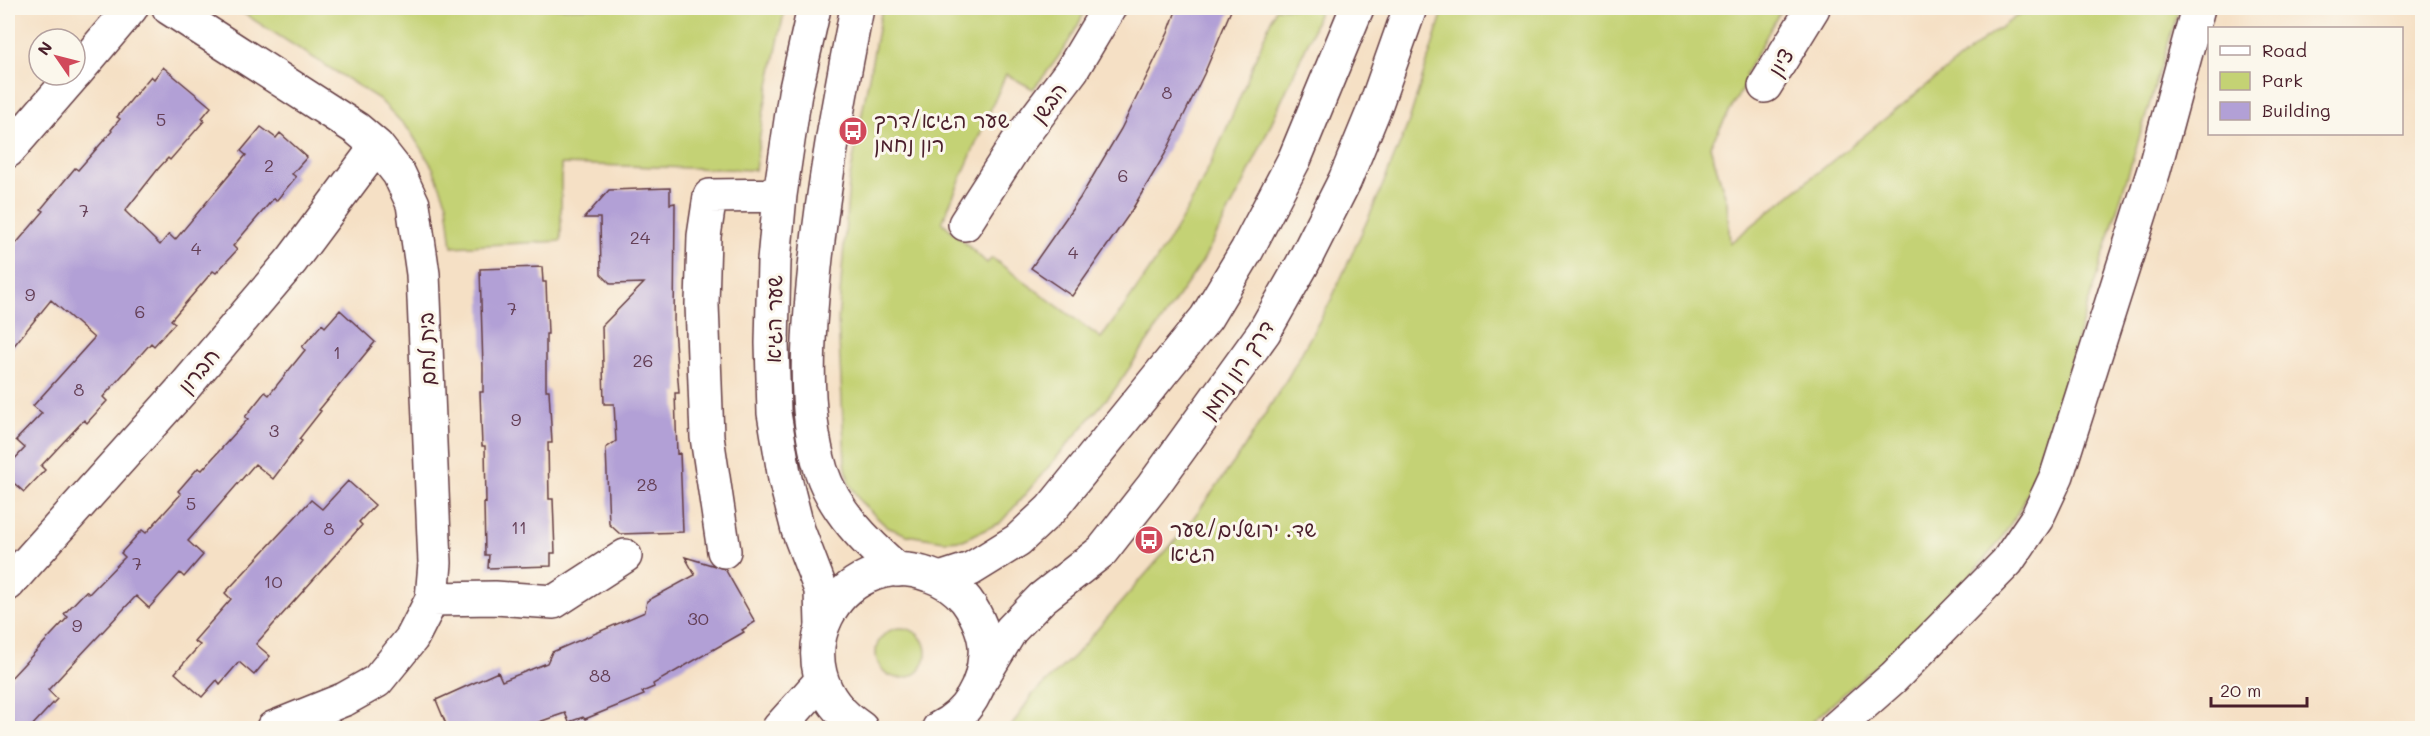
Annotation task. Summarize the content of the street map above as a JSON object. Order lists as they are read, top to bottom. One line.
{"streets":{"street":["ציון","הבשן","שער הגיא","בית לחם","דרך רון נחמן","חברון"]},"crossings":[["בית לחם","חברון"]],"places":{"bus stop":["שער הגיא/דרך רון נחמן","שד. ירושלים/שער הגיא"]},"house_numbers":["8","5","2","6","7","24","4","4","9","7","6","1","26","8","9","3","28","5","11","8","7","10","30","9","88"],"legend":["Road","Park","Building"],"scale_bar":"20 m","north":"top left"}
